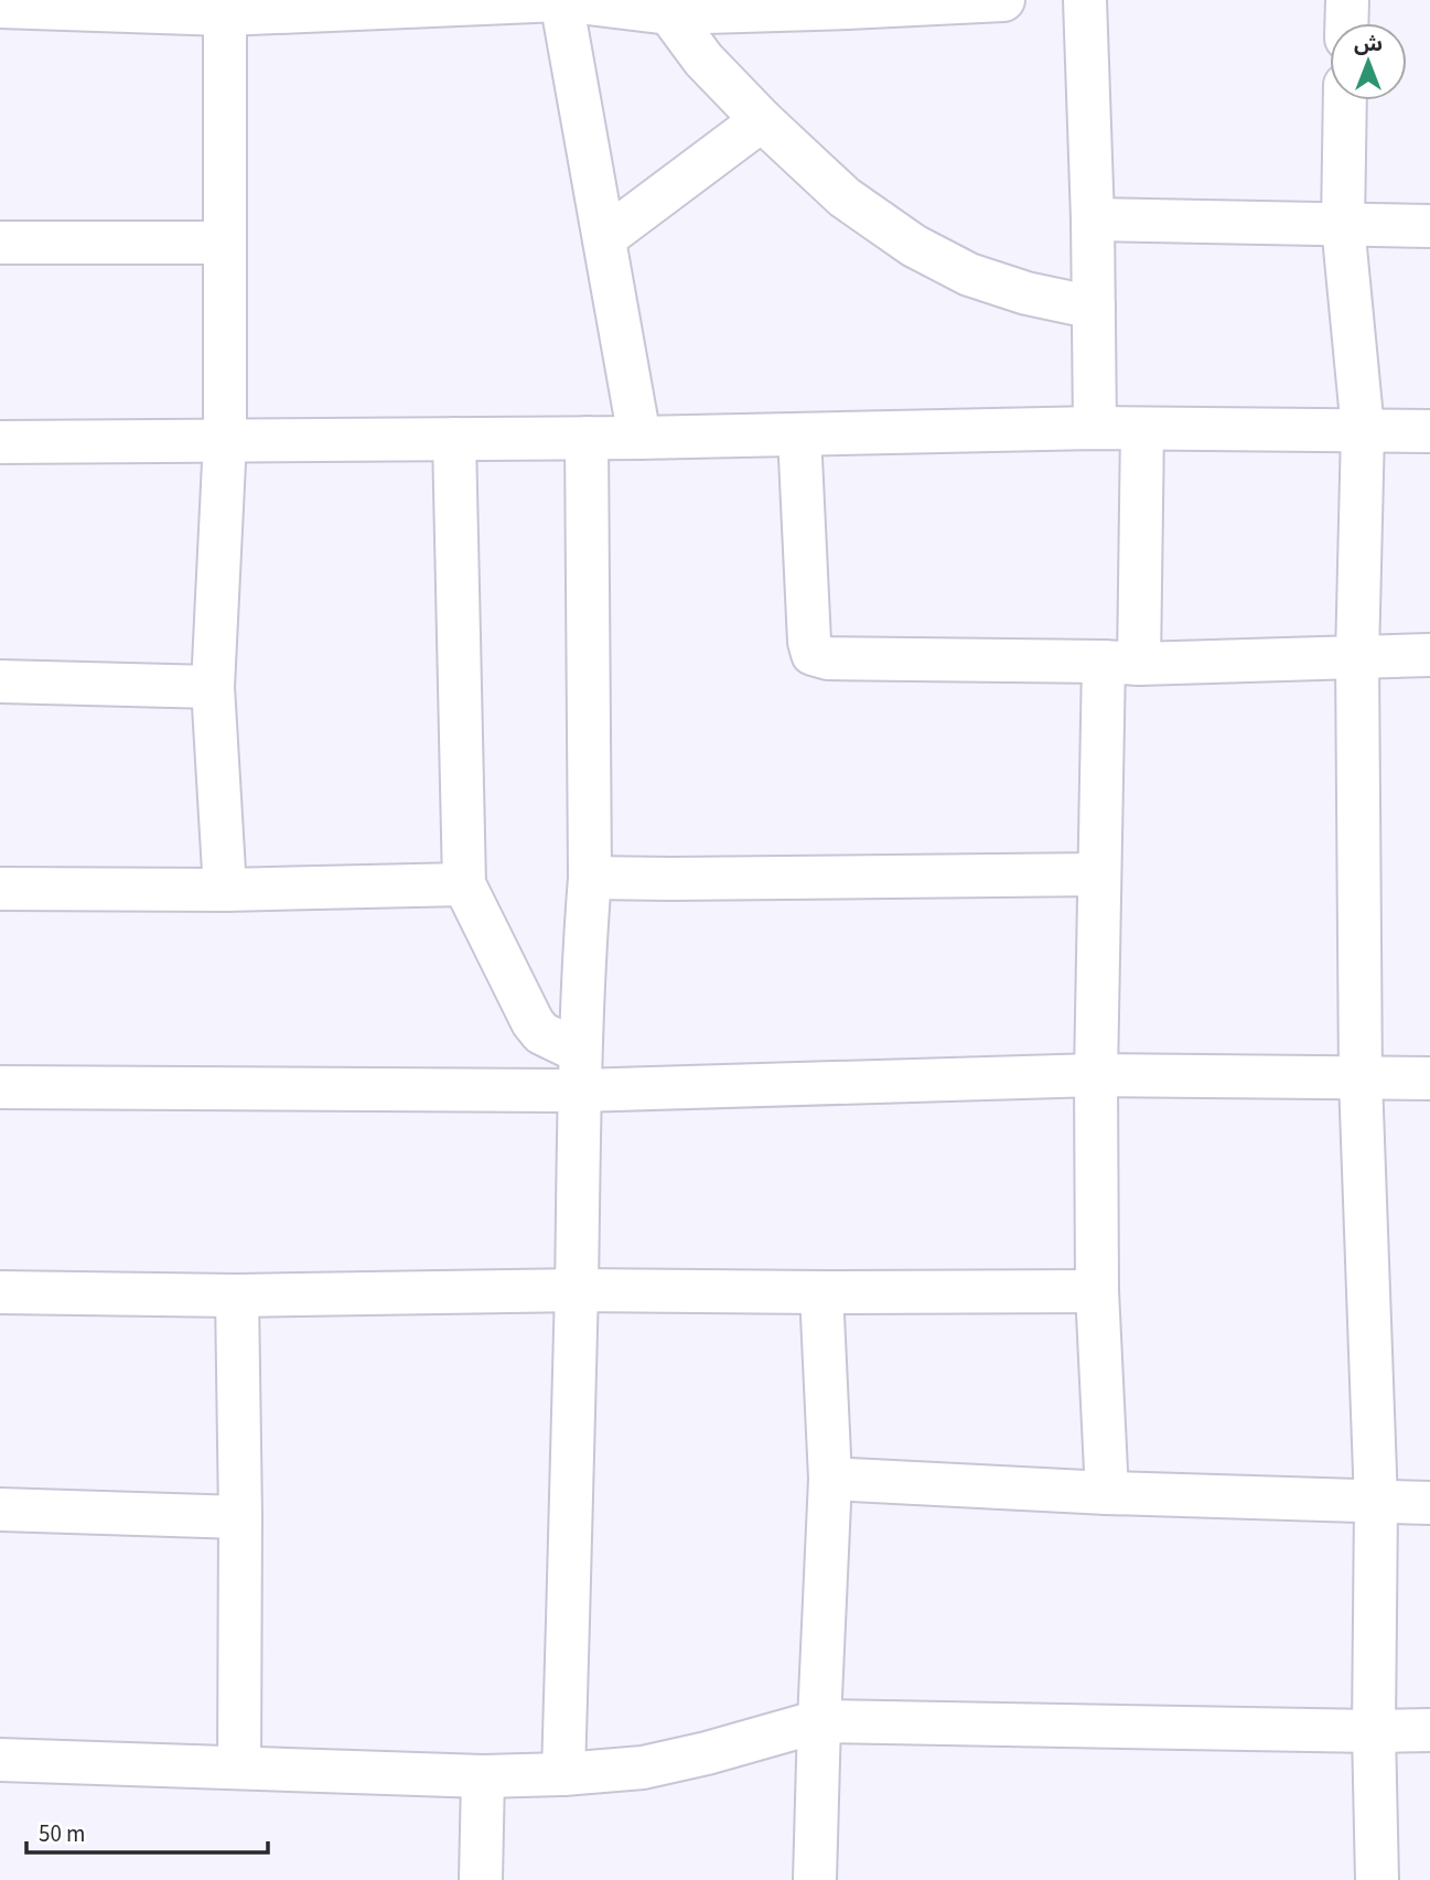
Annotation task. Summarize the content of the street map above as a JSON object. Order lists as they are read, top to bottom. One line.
{"scale_bar":"50 m","north":"top"}
